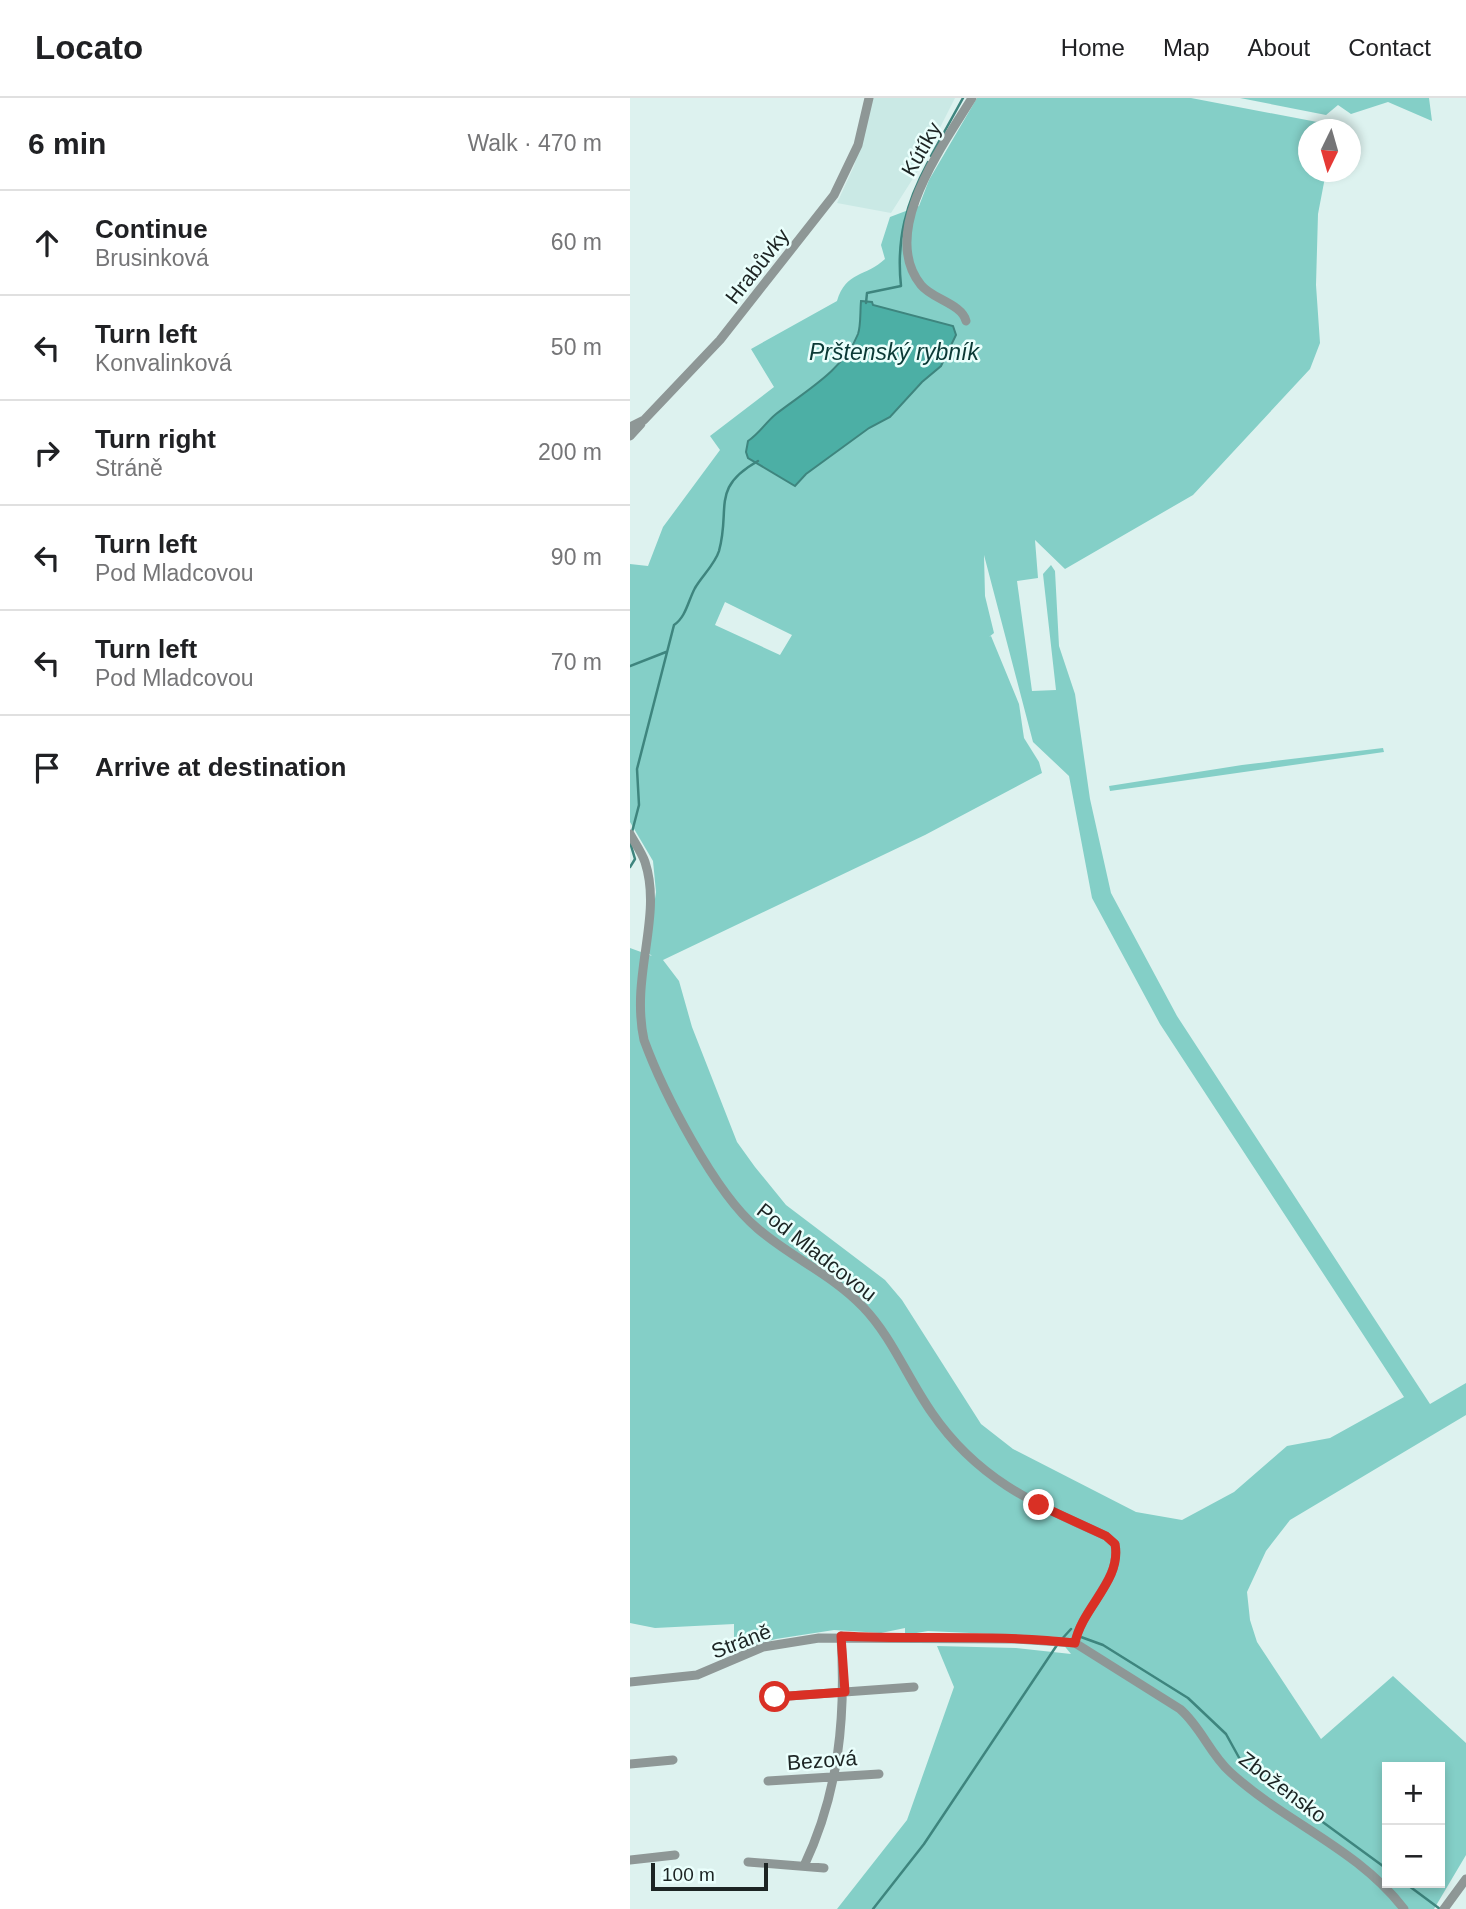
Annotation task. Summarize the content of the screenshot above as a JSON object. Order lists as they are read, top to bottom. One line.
{"streets":{"street":["Kútíky","Hrabůvky","Pod Mladcovou","Stráně","Bezová","Zbožensko"]},"crossings":[["Pod Mladcovou","Stráně"],["Pod Mladcovou","Zbožensko"],["Stráně","Zbožensko"]],"water":["Prštenský rybník"],"scale_bar":"100 m","north":"bottom","page":{"header":"Locato","nav":["Home","Map","About","Contact"],"heading":["6 min","Walk · 470 m"],"list":[["Continue","Brusinková","60 m"],["Turn left","Konvalinková","50 m"],["Turn right","Stráně","200 m"],["Turn left","Pod Mladcovou","90 m"],["Turn left","Pod Mladcovou","70 m"],"Arrive at destination"],"map_buttons":["+","−"],"scale":"100 m"}}
